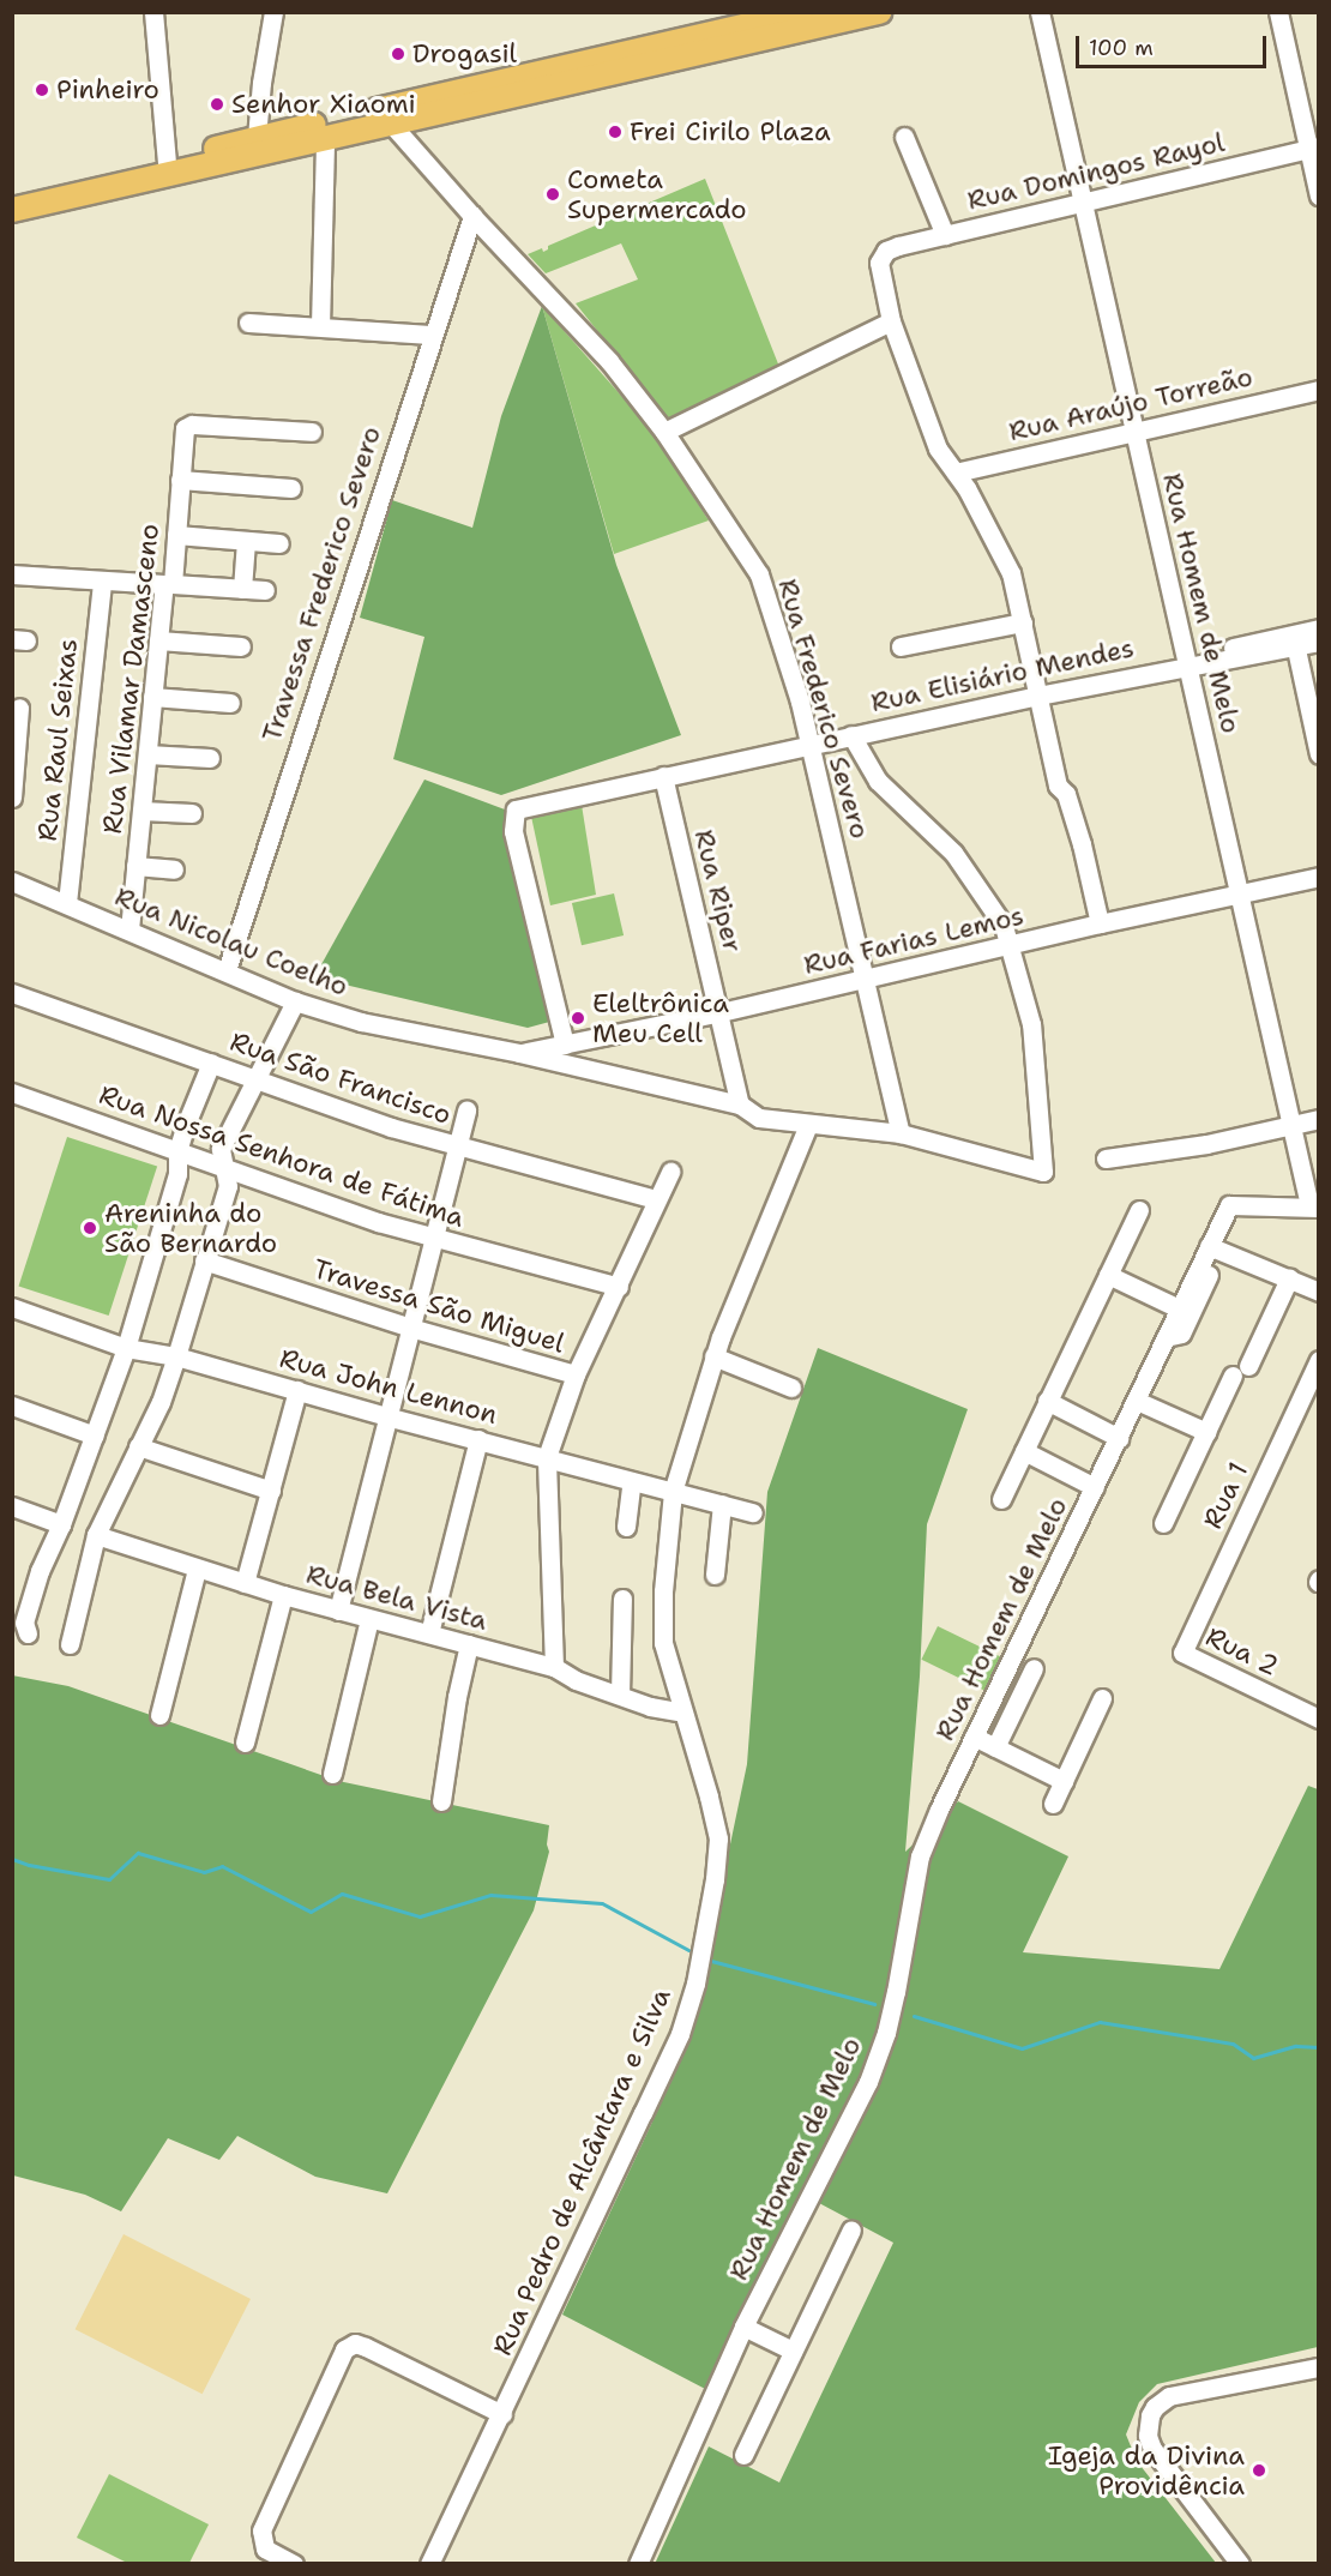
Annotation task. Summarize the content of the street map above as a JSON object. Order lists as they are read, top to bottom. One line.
{"streets":{"street":["Rua Domingos Rayol","Rua Araújo Torreão","Travessa Frederico Severo","Rua Homem de Melo","Rua Elisiário Mendes","Rua Vilamar Damasceno","Rua Frederico Severo","Rua Raul Seixas","Rua Riper","Rua Farias Lemos","Rua Nicolau Coelho","Rua São Francisco","Rua Nossa Senhora de Fátima","Travessa São Miguel","Rua John Lennon","Rua 1","Rua Bela Vista","Rua 2","Rua Pedro de Alcântara e Silva"]},"crossings":[["Rua Domingos Rayol","Rua Homem de Melo"],["Rua Araújo Torreão","Rua Homem de Melo"],["Travessa Frederico Severo","Rua Frederico Severo"],["Travessa Frederico Severo","Rua Nicolau Coelho"],["Rua Homem de Melo","Rua Elisiário Mendes"],["Rua Homem de Melo","Rua Farias Lemos"],["Rua Elisiário Mendes","Rua Frederico Severo"],["Rua Elisiário Mendes","Rua Riper"],["Rua Elisiário Mendes","Rua Farias Lemos"],["Rua Vilamar Damasceno","Rua Nicolau Coelho"],["Rua Frederico Severo","Rua Farias Lemos"],["Rua Frederico Severo","Rua Nicolau Coelho"],["Rua Raul Seixas","Rua Nicolau Coelho"],["Rua Riper","Rua Farias Lemos"],["Rua Riper","Rua Nicolau Coelho"],["Rua Farias Lemos","Rua Nicolau Coelho"],["Rua Nicolau Coelho","Rua Pedro de Alcântara e Silva"],["Rua John Lennon","Rua Pedro de Alcântara e Silva"],["Rua 1","Rua 2"],["Rua Bela Vista","Rua Pedro de Alcântara e Silva"]],"places":["Drogasil","Pinheiro","Senhor Xiaomi","Frei Cirilo Plaza","Cometa Supermercado","Eleltrônica Meu Cell","Areninha do São Bernardo","Igeja da Divina Providência"],"scale_bar":"100 m"}
